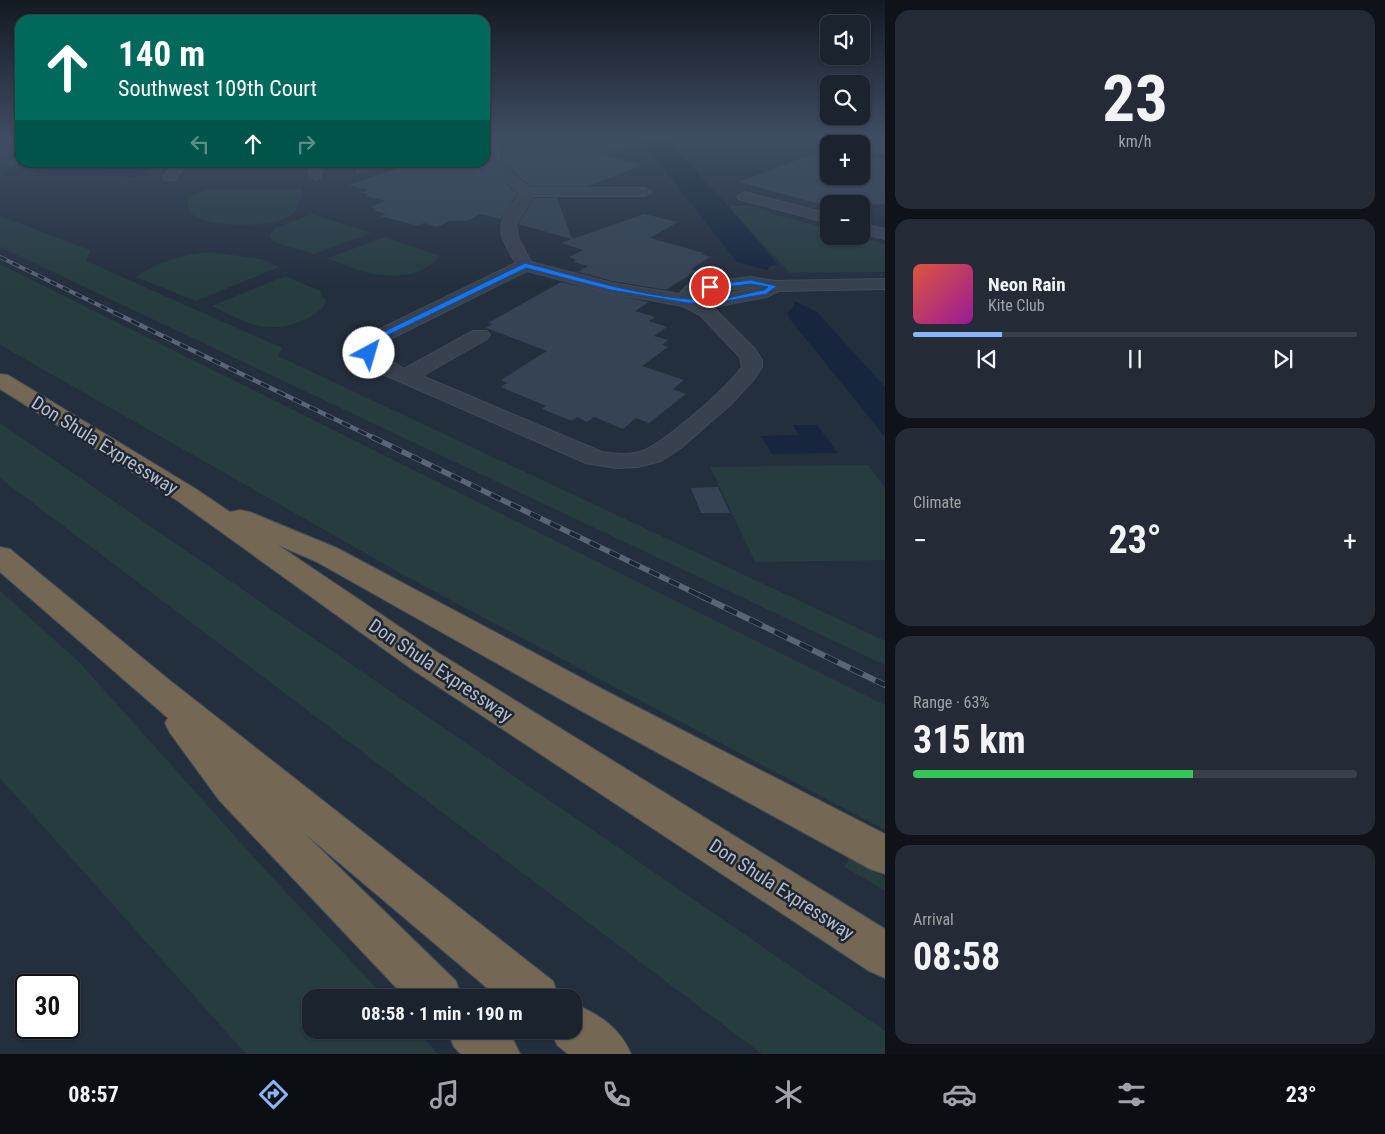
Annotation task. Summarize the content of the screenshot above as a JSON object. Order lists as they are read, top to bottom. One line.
{"streets":{"highway":["Don Shula Expressway"]},"page":{"tile":[["23","km/h"],"Climate",["Range · 63%","315 km"],["Arrival","08:58"]],"map_buttons":["+","−"],"turn":["140 m","Southwest 109th Court"],"song":["Neon Rain","Kite Club"],"heat":["−","23°","+"],"limit":"30","trip":"08:58 · 1 min · 190 m","tabs":["08:57","23°"]}}
